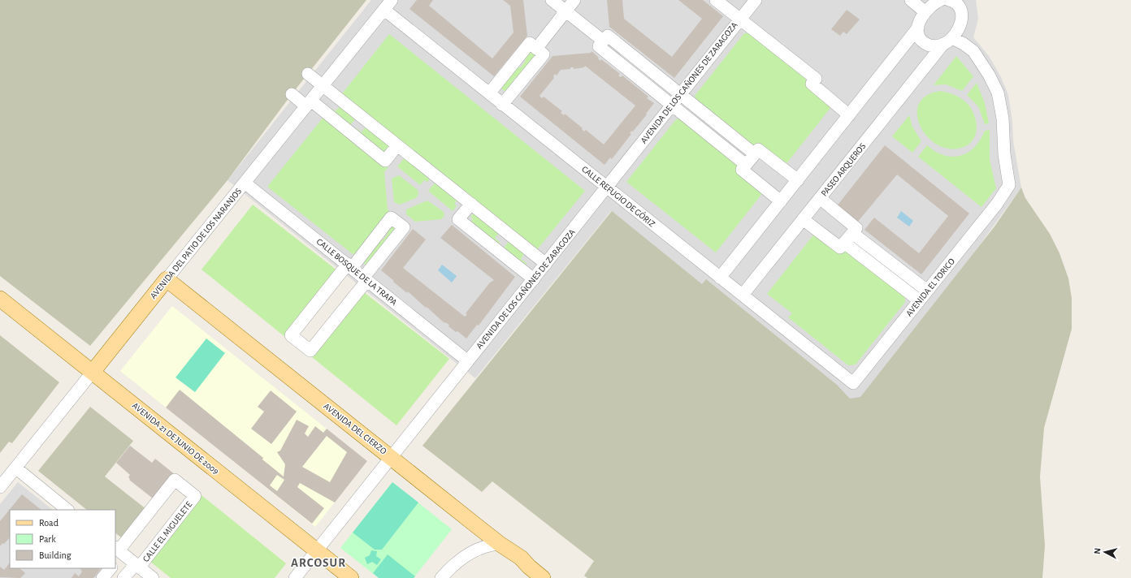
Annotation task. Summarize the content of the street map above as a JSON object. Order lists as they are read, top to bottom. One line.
{"streets":{"main road":["AVENIDA DEL PATIO DE LOS NARANJOS","AVENIDA DEL CIERZO","AVENIDA 21 DE JUNIO DE 2009"],"street":["AVENIDA DE LOS CAÑONES DE ZARAGOZA","PASEO ARQUEROS","CALLE REFUGIO DE GÓRIZ","CALLE BOSQUE DE LA TRAPA","AVENIDA EL TORICO","CALLE EL MIGUELETE"]},"crossings":[["AVENIDA DE LOS CAÑONES DE ZARAGOZA","CALLE REFUGIO DE GÓRIZ"],["AVENIDA DE LOS CAÑONES DE ZARAGOZA","CALLE BOSQUE DE LA TRAPA"],["AVENIDA DE LOS CAÑONES DE ZARAGOZA","AVENIDA DEL CIERZO"],["AVENIDA DE LOS CAÑONES DE ZARAGOZA","AVENIDA 21 DE JUNIO DE 2009"],["PASEO ARQUEROS","CALLE REFUGIO DE GÓRIZ"],["PASEO ARQUEROS","AVENIDA EL TORICO"],["CALLE REFUGIO DE GÓRIZ","AVENIDA DEL PATIO DE LOS NARANJOS"],["CALLE REFUGIO DE GÓRIZ","AVENIDA EL TORICO"],["AVENIDA DEL PATIO DE LOS NARANJOS","CALLE BOSQUE DE LA TRAPA"],["AVENIDA DEL PATIO DE LOS NARANJOS","AVENIDA DEL CIERZO"],["AVENIDA DEL PATIO DE LOS NARANJOS","AVENIDA 21 DE JUNIO DE 2009"]],"districts":["ARCOSUR"],"legend":["Road","Park","Building"],"north":"left"}
